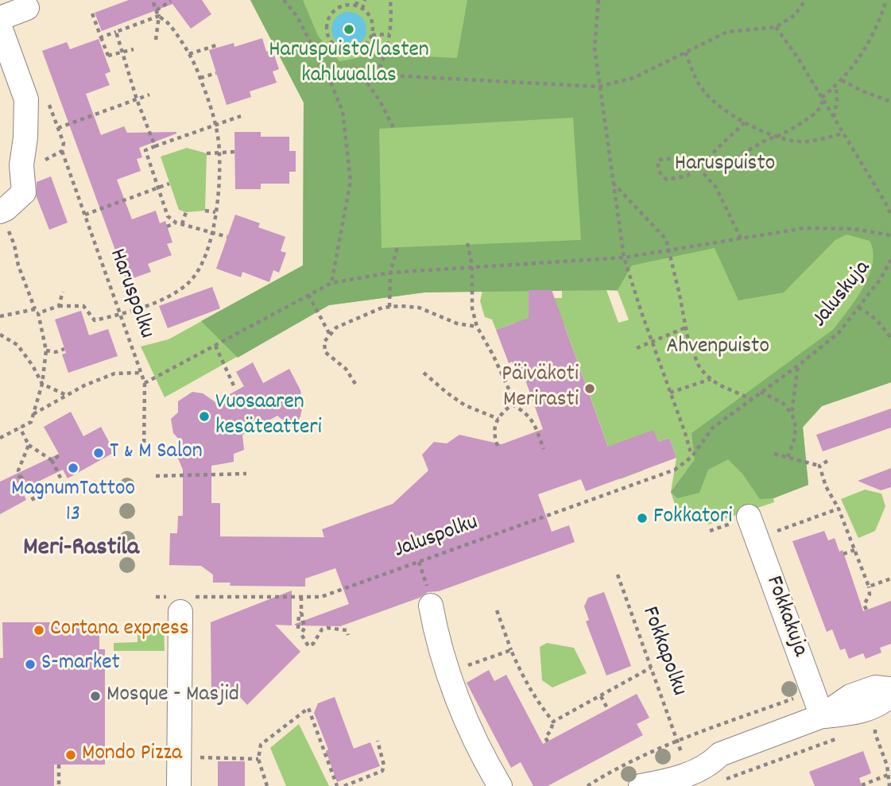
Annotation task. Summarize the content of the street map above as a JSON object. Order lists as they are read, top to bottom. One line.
{"streets":{"street":["Fokkakuja"],"path":["Haruspolku","Jaluskuja","Jaluspolku","Fokkapolku"]},"crossings":[["Jaluskuja","Jaluspolku"]],"districts":["Meri-Rastila"],"parks":["Haruspuisto","Ahvenpuisto"],"places":["Haruspuisto/lasten kahluuallas","Päiväkoti Merirasti","Vuosaaren kesäteatteri","T & M Salon","MagnumTattoo 13","Fokkatori","Cortana express","S-market","Mosque - Masjid","Mondo Pizza"]}
